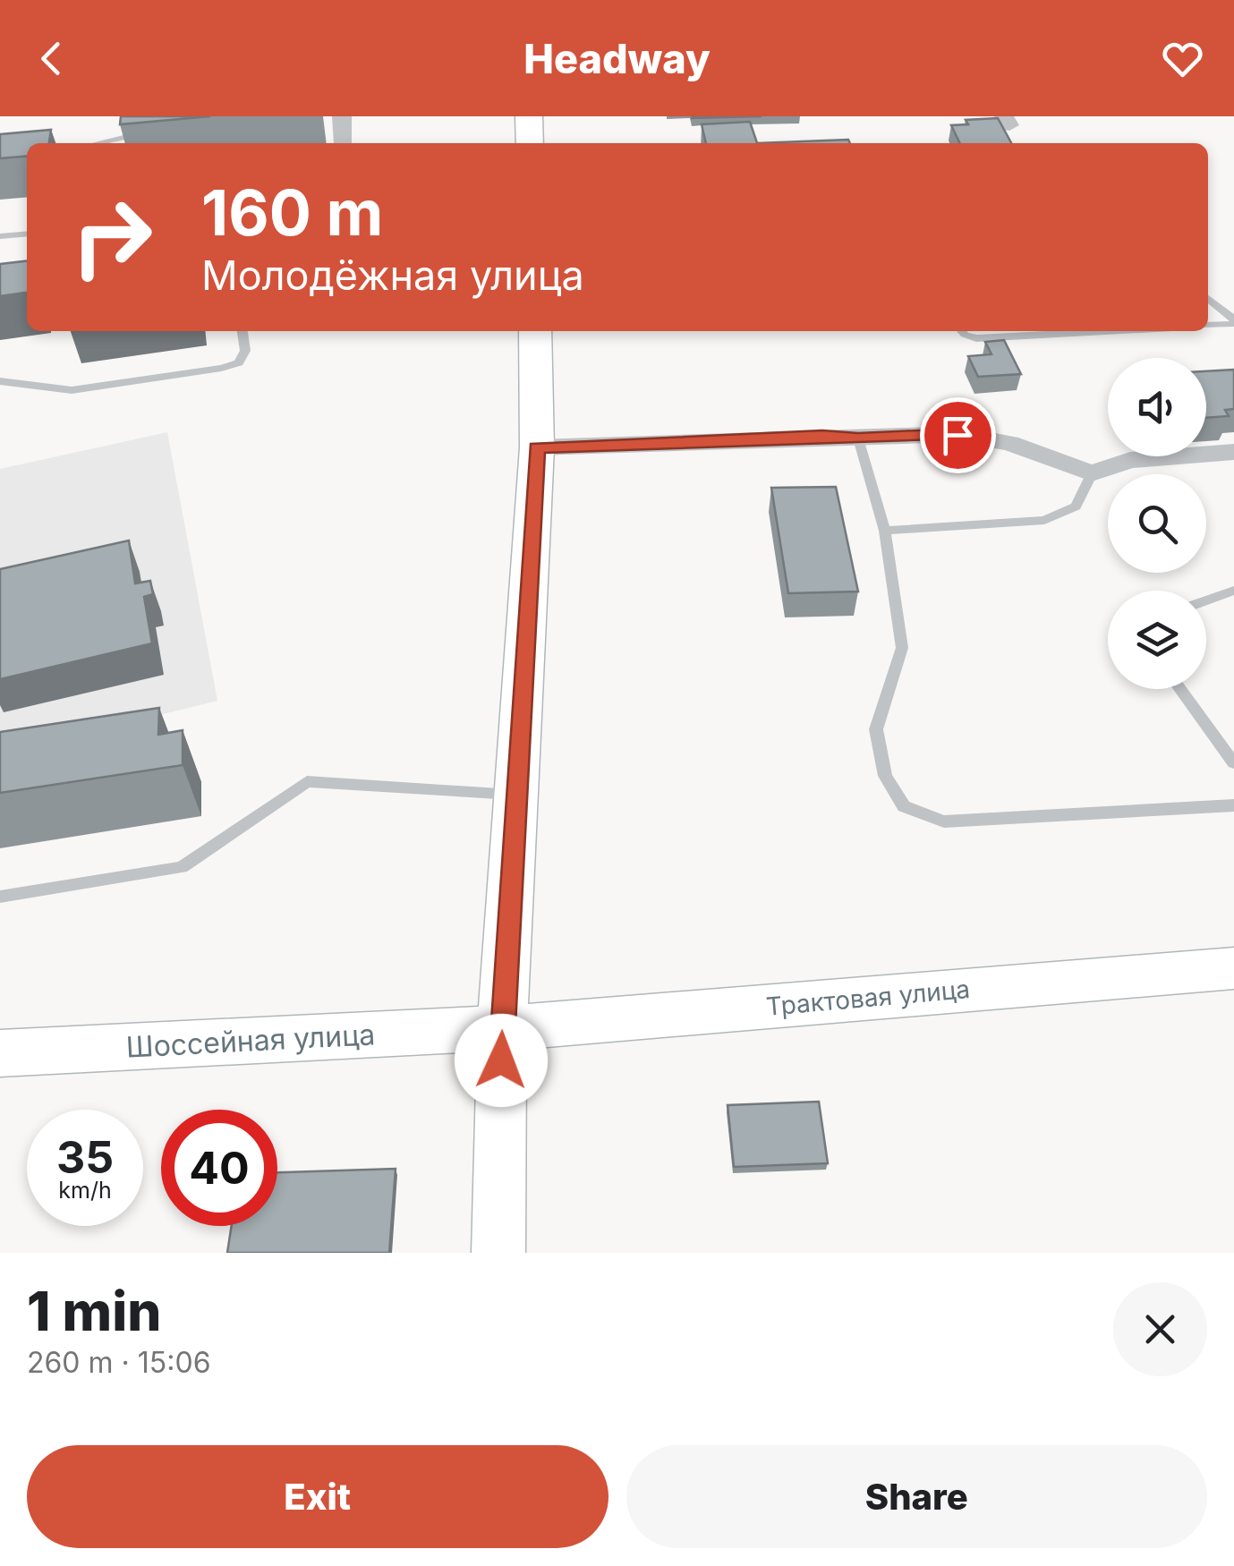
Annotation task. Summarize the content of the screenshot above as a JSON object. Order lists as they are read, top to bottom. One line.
{"streets":{"street":["Трактовая улица","Шоссейная улица"]},"crossings":[["Трактовая улица","Шоссейная улица"]],"page":{"header":"Headway","turn":["160 m","Молодёжная улица"],"speed":"35 km/h","limit":"40","heading":["1 min","260 m · 15:06"],"buttons":["Exit","Share"]}}
